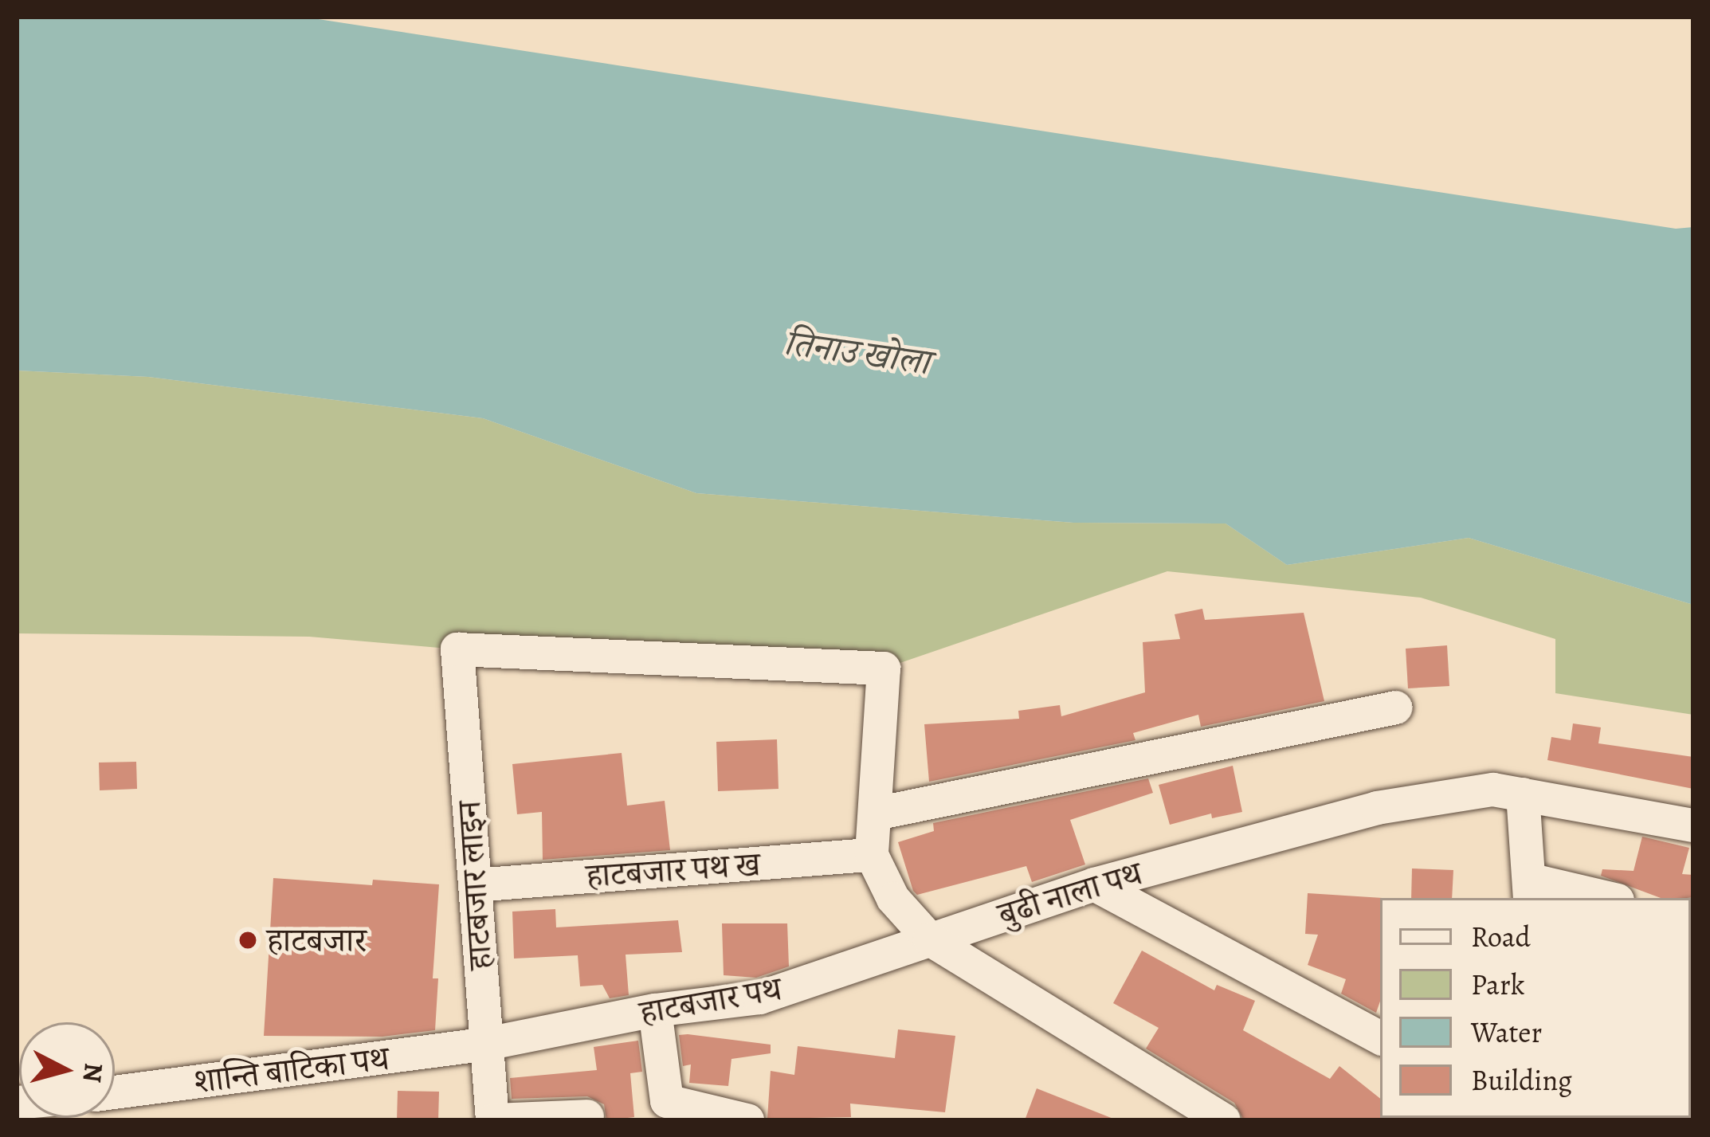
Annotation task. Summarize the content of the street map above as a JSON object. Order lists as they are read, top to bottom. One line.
{"streets":{"street":["हाटबजार पथ ख","हाटबजार लाइन","बुढी नाला पथ","हाटबजार पथ","शान्ति बाटिका पथ"]},"crossings":[["हाटबजार पथ ख","हाटबजार लाइन"],["हाटबजार लाइन","हाटबजार पथ"],["हाटबजार लाइन","शान्ति बाटिका पथ"],["बुढी नाला पथ","हाटबजार पथ"],["हाटबजार पथ","शान्ति बाटिका पथ"]],"water":["तिनाउ खोला"],"places":["हाटबजार"],"legend":["Road","Park","Water","Building"],"north":"right"}
